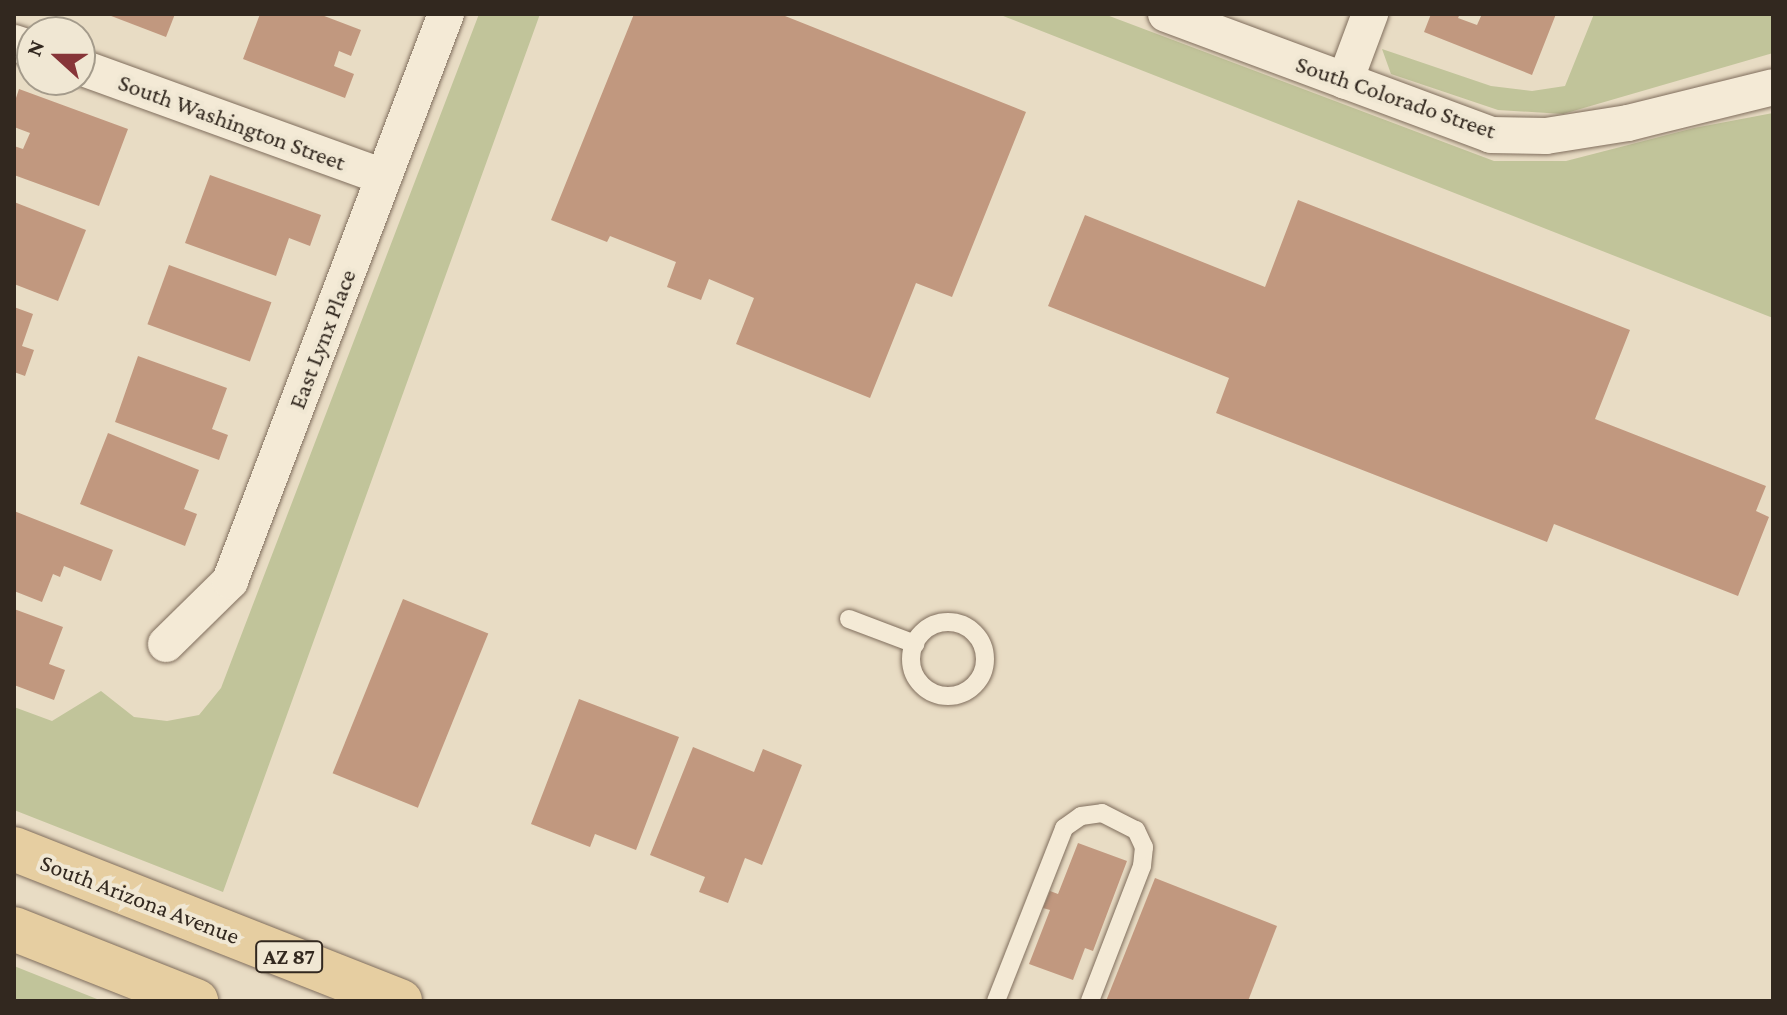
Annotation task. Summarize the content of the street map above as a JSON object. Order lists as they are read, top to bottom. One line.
{"streets":{"main road":["South Arizona Avenue","AZ 87"],"street":["South Colorado Street","South Washington Street","East Lynx Place"]},"crossings":[["South Washington Street","East Lynx Place"]],"north":"left"}
